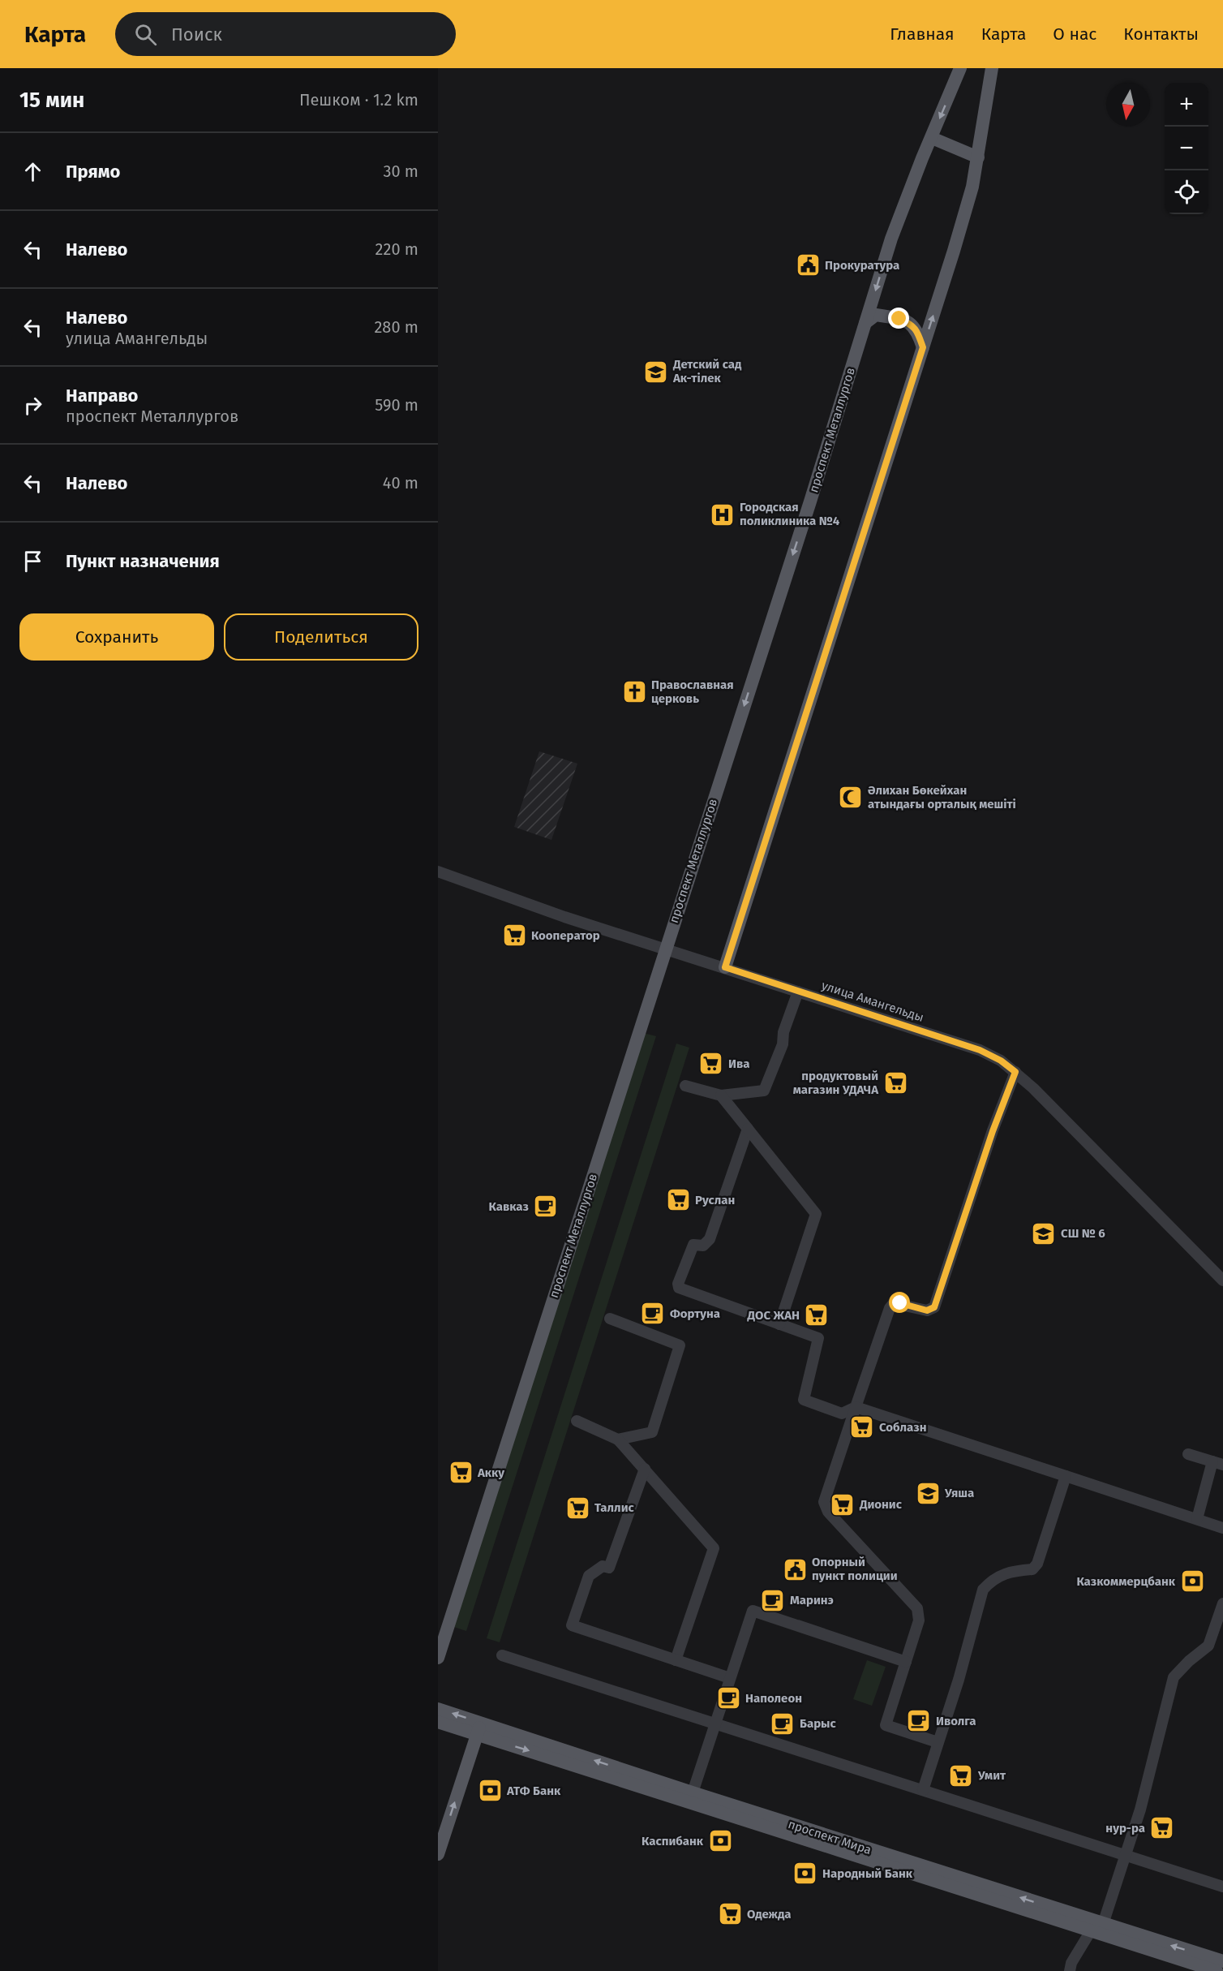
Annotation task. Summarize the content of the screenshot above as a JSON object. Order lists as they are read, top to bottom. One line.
{"streets":{"main road":["проспект Металлургов","проспект Мира"],"street":["улица Амангельды"]},"crossings":[["проспект Металлургов","улица Амангельды"]],"places":{"public building":["Прокуратура","Опорный пункт полиции"],"school or university":["Детский сад Ак-тiлек","СШ № 6","Уяша"],"hospital":["Городская поликлиника №4"],"church":["Православная церковь"],"mosque":["Әлихан Бөкейхан атындағы орталық мешіті"],"supermarket":["Кооператор","Ива","продуктовый магазин УДАЧА","Руслан","ДОС ЖАН","Соблазн","Акку","Дионис","Таллис","Умит","нур-ра","Одежда"],"cafe":["Кавказ","Фортуна","Маринэ","Наполеон","Иволга","Барыс"],"bank":["Казкоммерцбанк","АТФ Банк","Каспибанк","Народный Банк"]},"north":"bottom","page":{"header":"Карта","search":"Поиск","nav":["Главная","Карта","О нас","Контакты"],"heading":["15 мин","Пешком · 1.2 km"],"map_buttons":["+","−"],"list":[["Прямо","30 m"],["Налево","220 m"],["Налево","улица Амангельды","280 m"],["Направо","проспект Металлургов","590 m"],["Налево","40 m"],"Пункт назначения"],"buttons":["Сохранить","Поделиться"]}}
